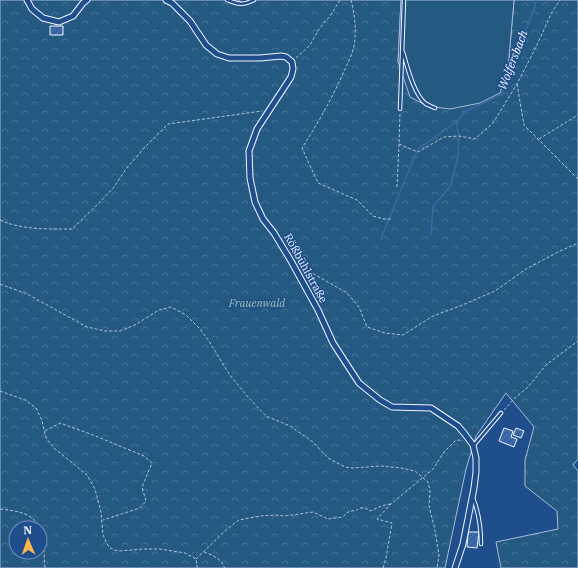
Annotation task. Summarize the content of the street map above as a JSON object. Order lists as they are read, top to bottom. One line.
{"streets":{"street":["Rößbühlstraße"]},"water":["Wolfersbach"],"parks":["Frauenwald"],"north":"top"}
